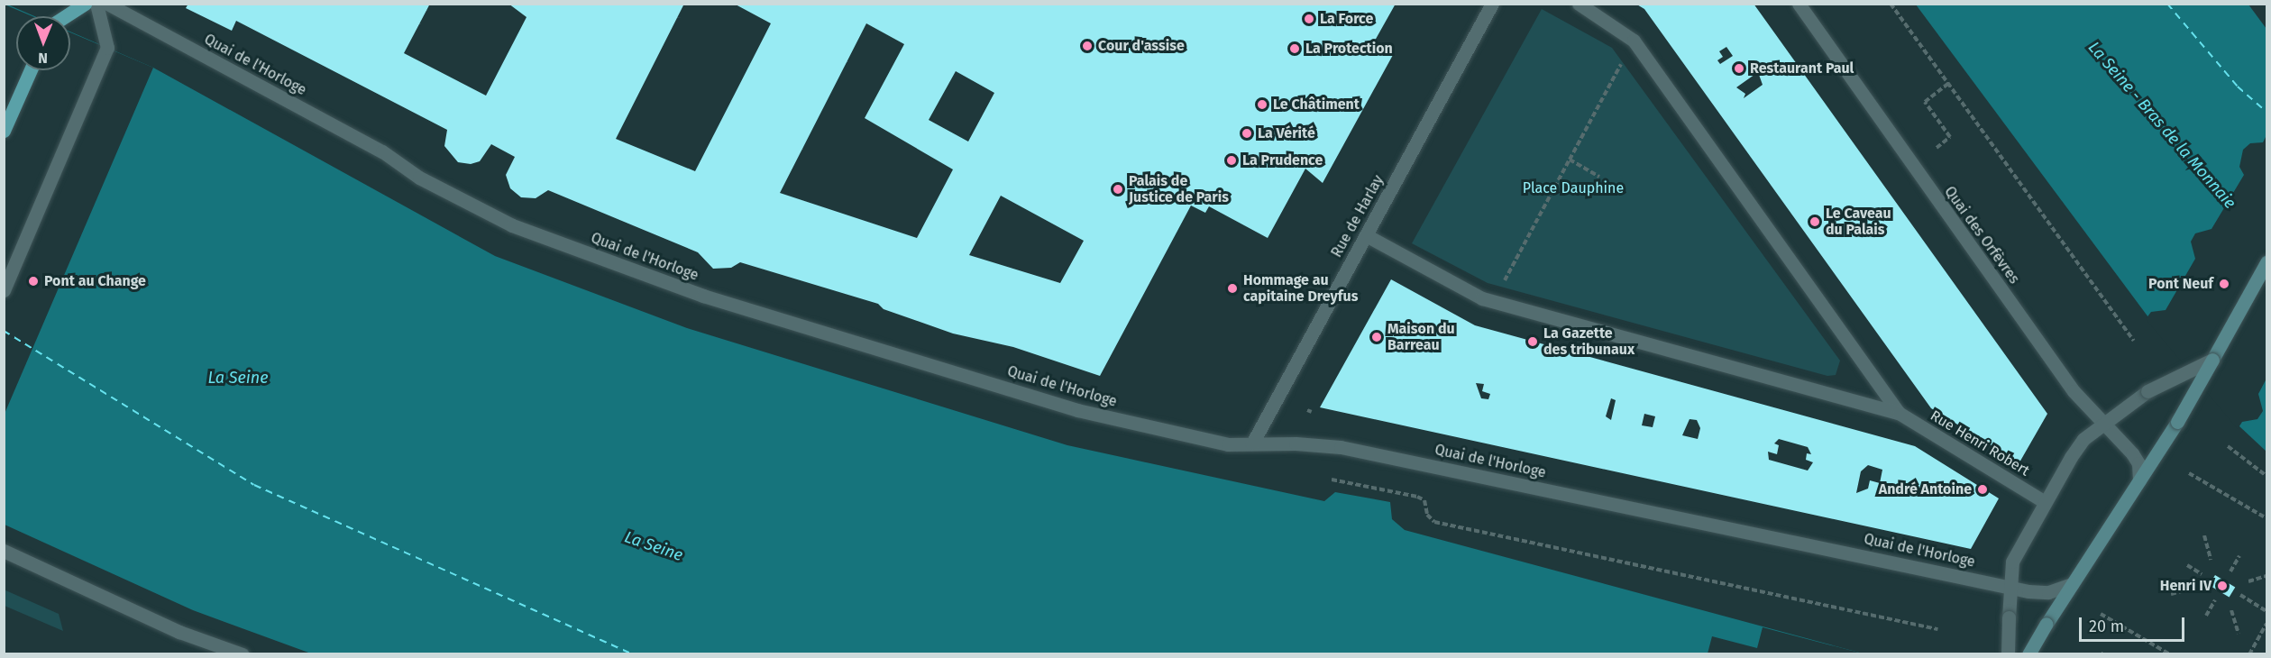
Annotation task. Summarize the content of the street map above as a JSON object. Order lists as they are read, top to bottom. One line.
{"streets":{"street":["Quai de l'Horloge","Rue de Harlay","Quai des Orfèvres","Rue Henri Robert"]},"crossings":[["Quai de l'Horloge","Rue de Harlay"]],"water":["La Seine - Bras de la Monnaie","La Seine"],"parks":["Place Dauphine"],"places":["La Force","Cour d'assise","La Protection","Restaurant Paul","Le Châtiment","La Vérité","La Prudence","Palais de Justice de Paris","Le Caveau du Palais","Pont au Change","Pont Neuf","Hommage au capitaine Dreyfus","Maison du Barreau","La Gazette des tribunaux","André Antoine","Henri IV"],"scale_bar":"20 m","north":"bottom"}
